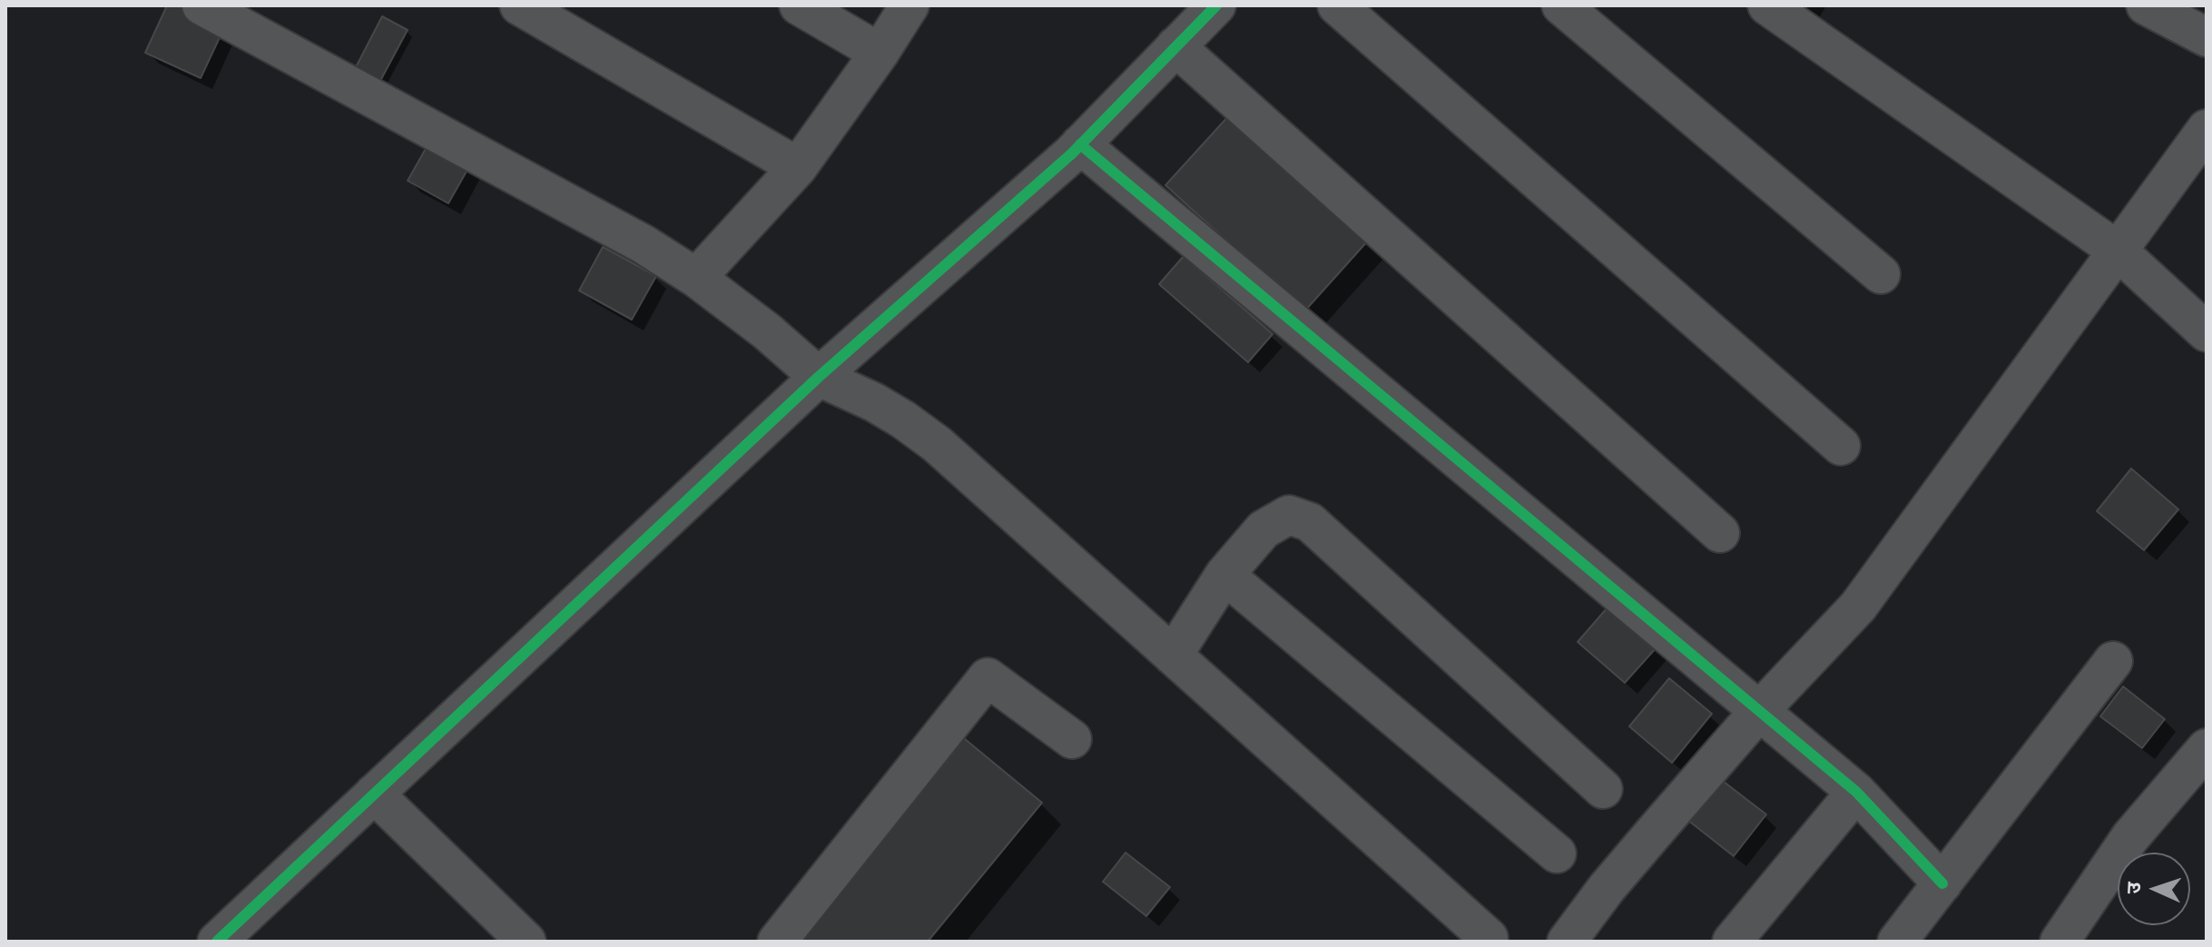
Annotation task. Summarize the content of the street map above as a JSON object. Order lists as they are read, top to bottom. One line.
{"north":"left"}
